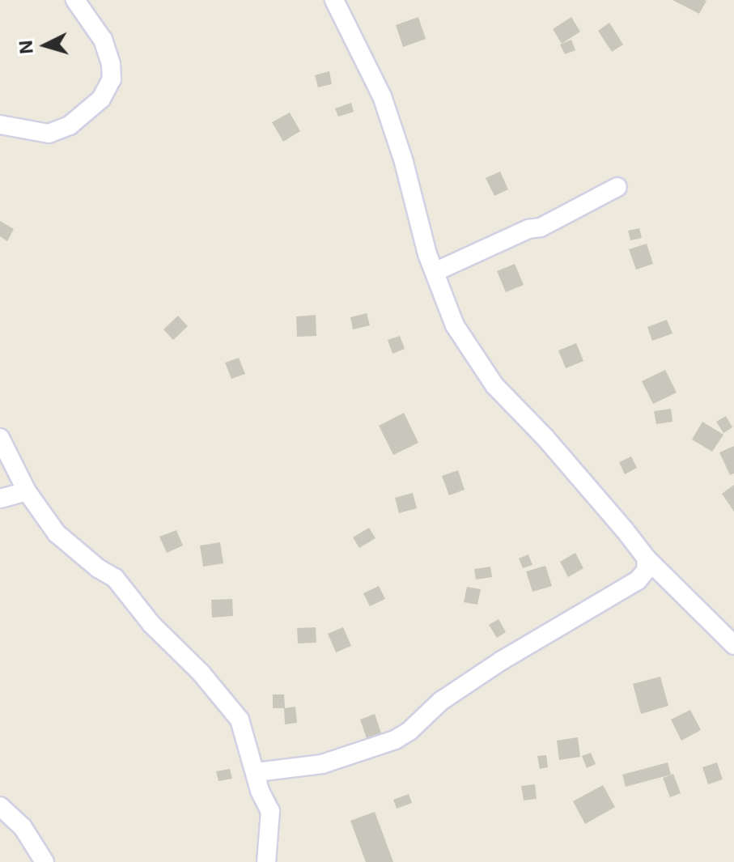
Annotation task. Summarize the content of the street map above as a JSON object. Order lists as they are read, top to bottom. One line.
{"north":"left"}
